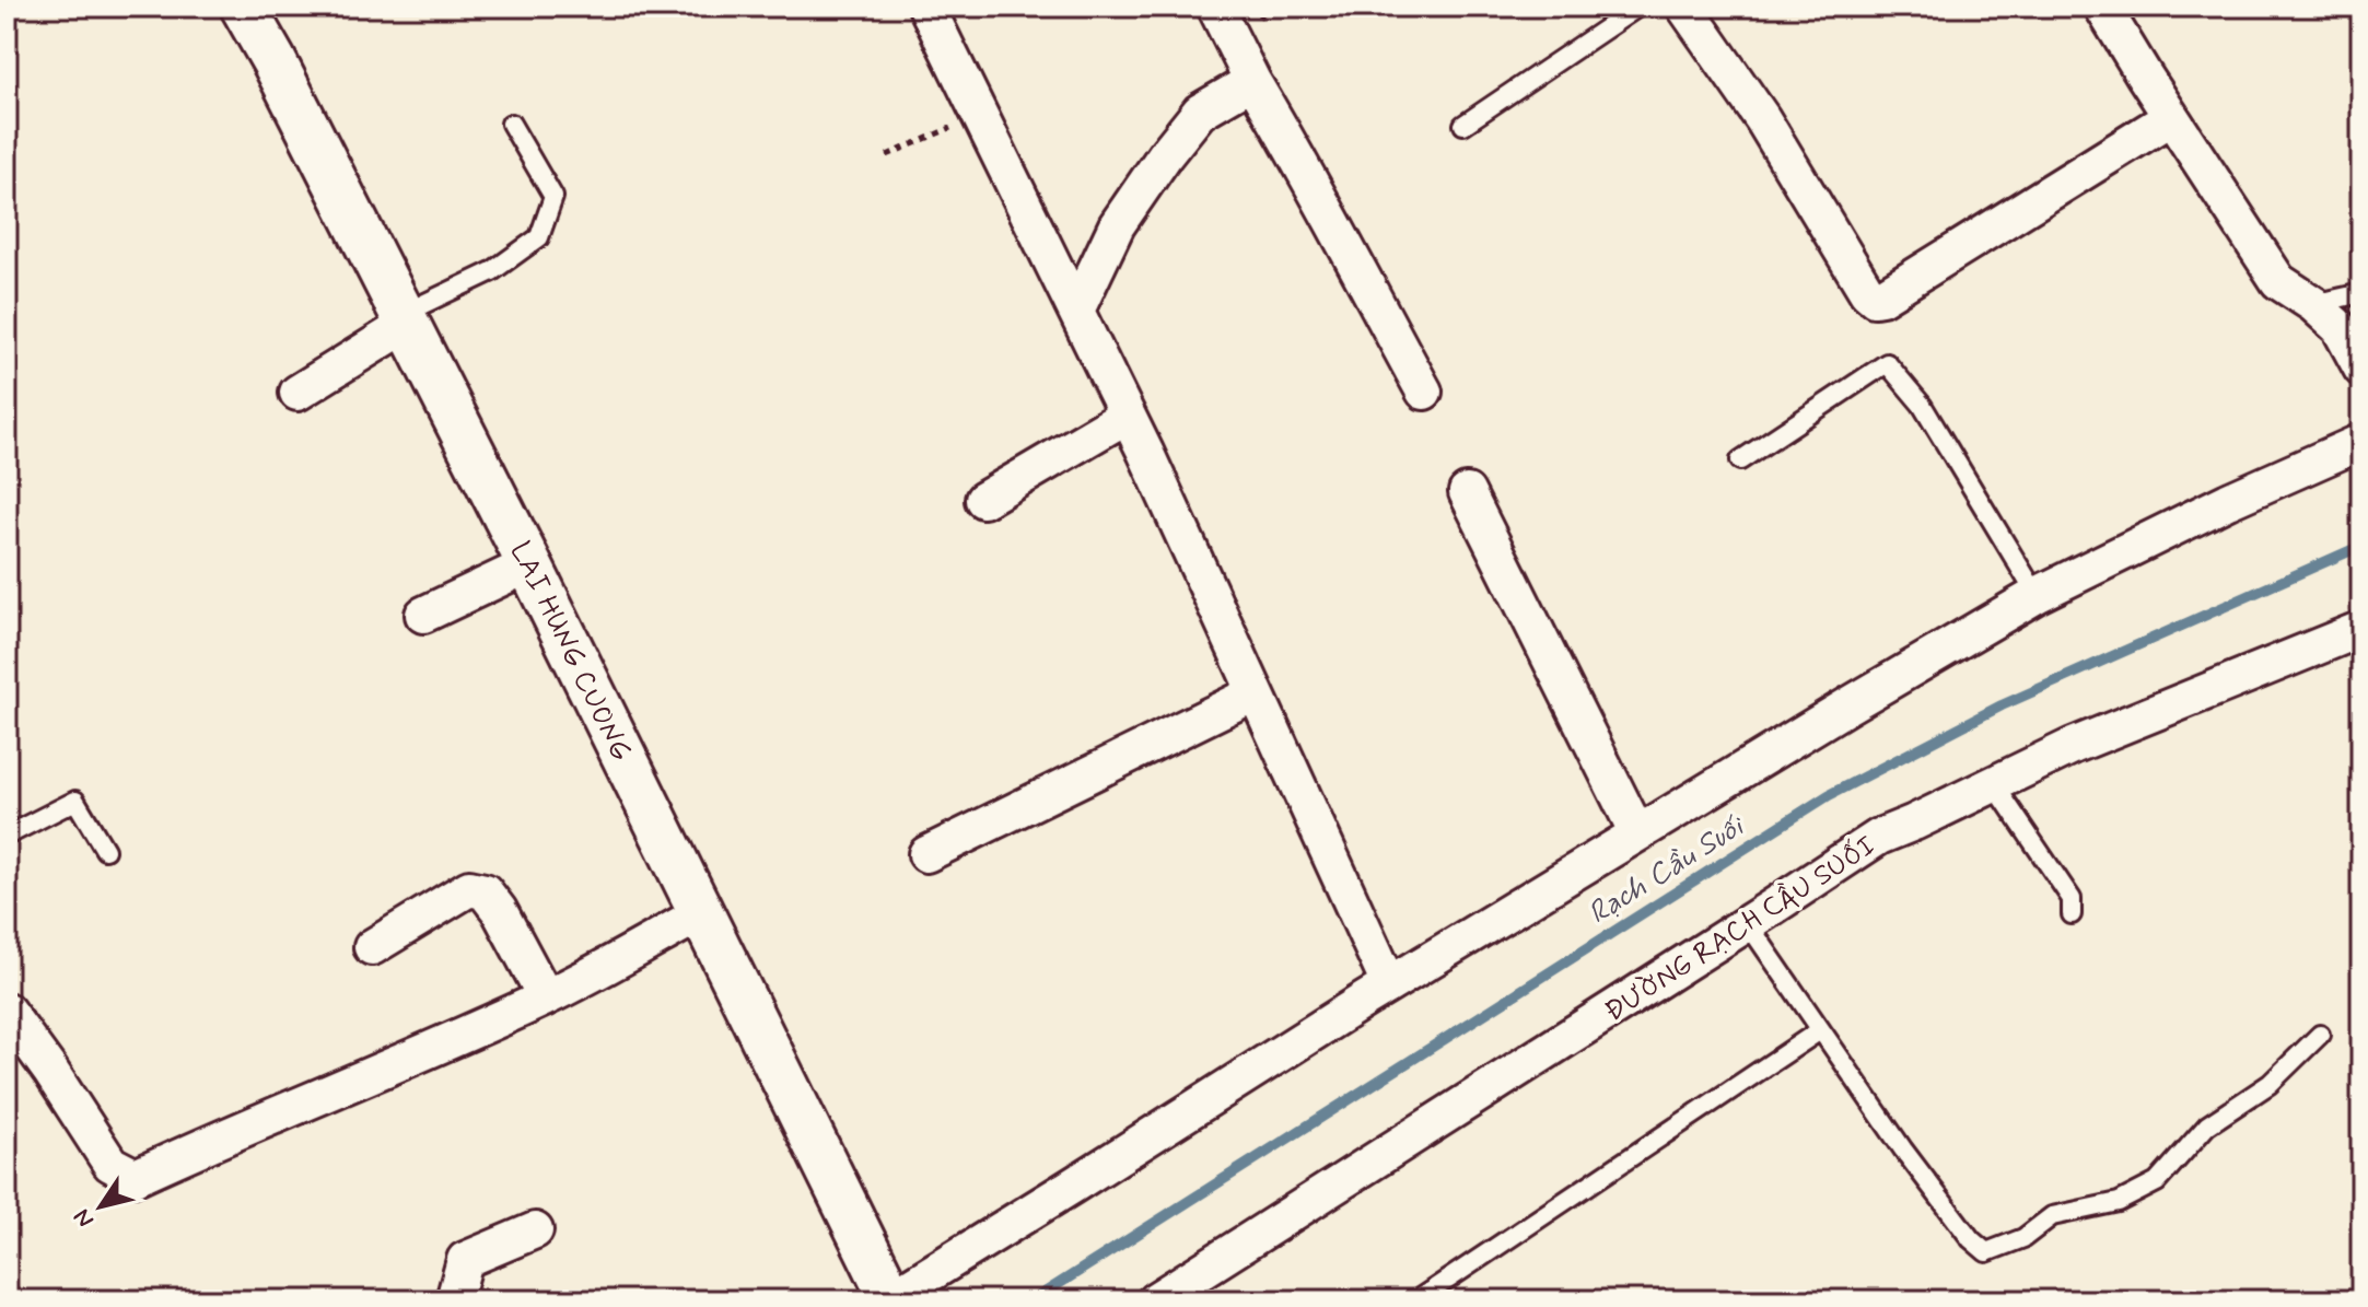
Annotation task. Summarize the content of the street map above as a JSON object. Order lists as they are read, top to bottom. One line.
{"streets":{"street":["LAI HUNG CUONG","ĐƯỜNG RẠCH CẦU SUỐI"]},"water":["Rạch Cầu Suối"],"north":"bottom left"}
